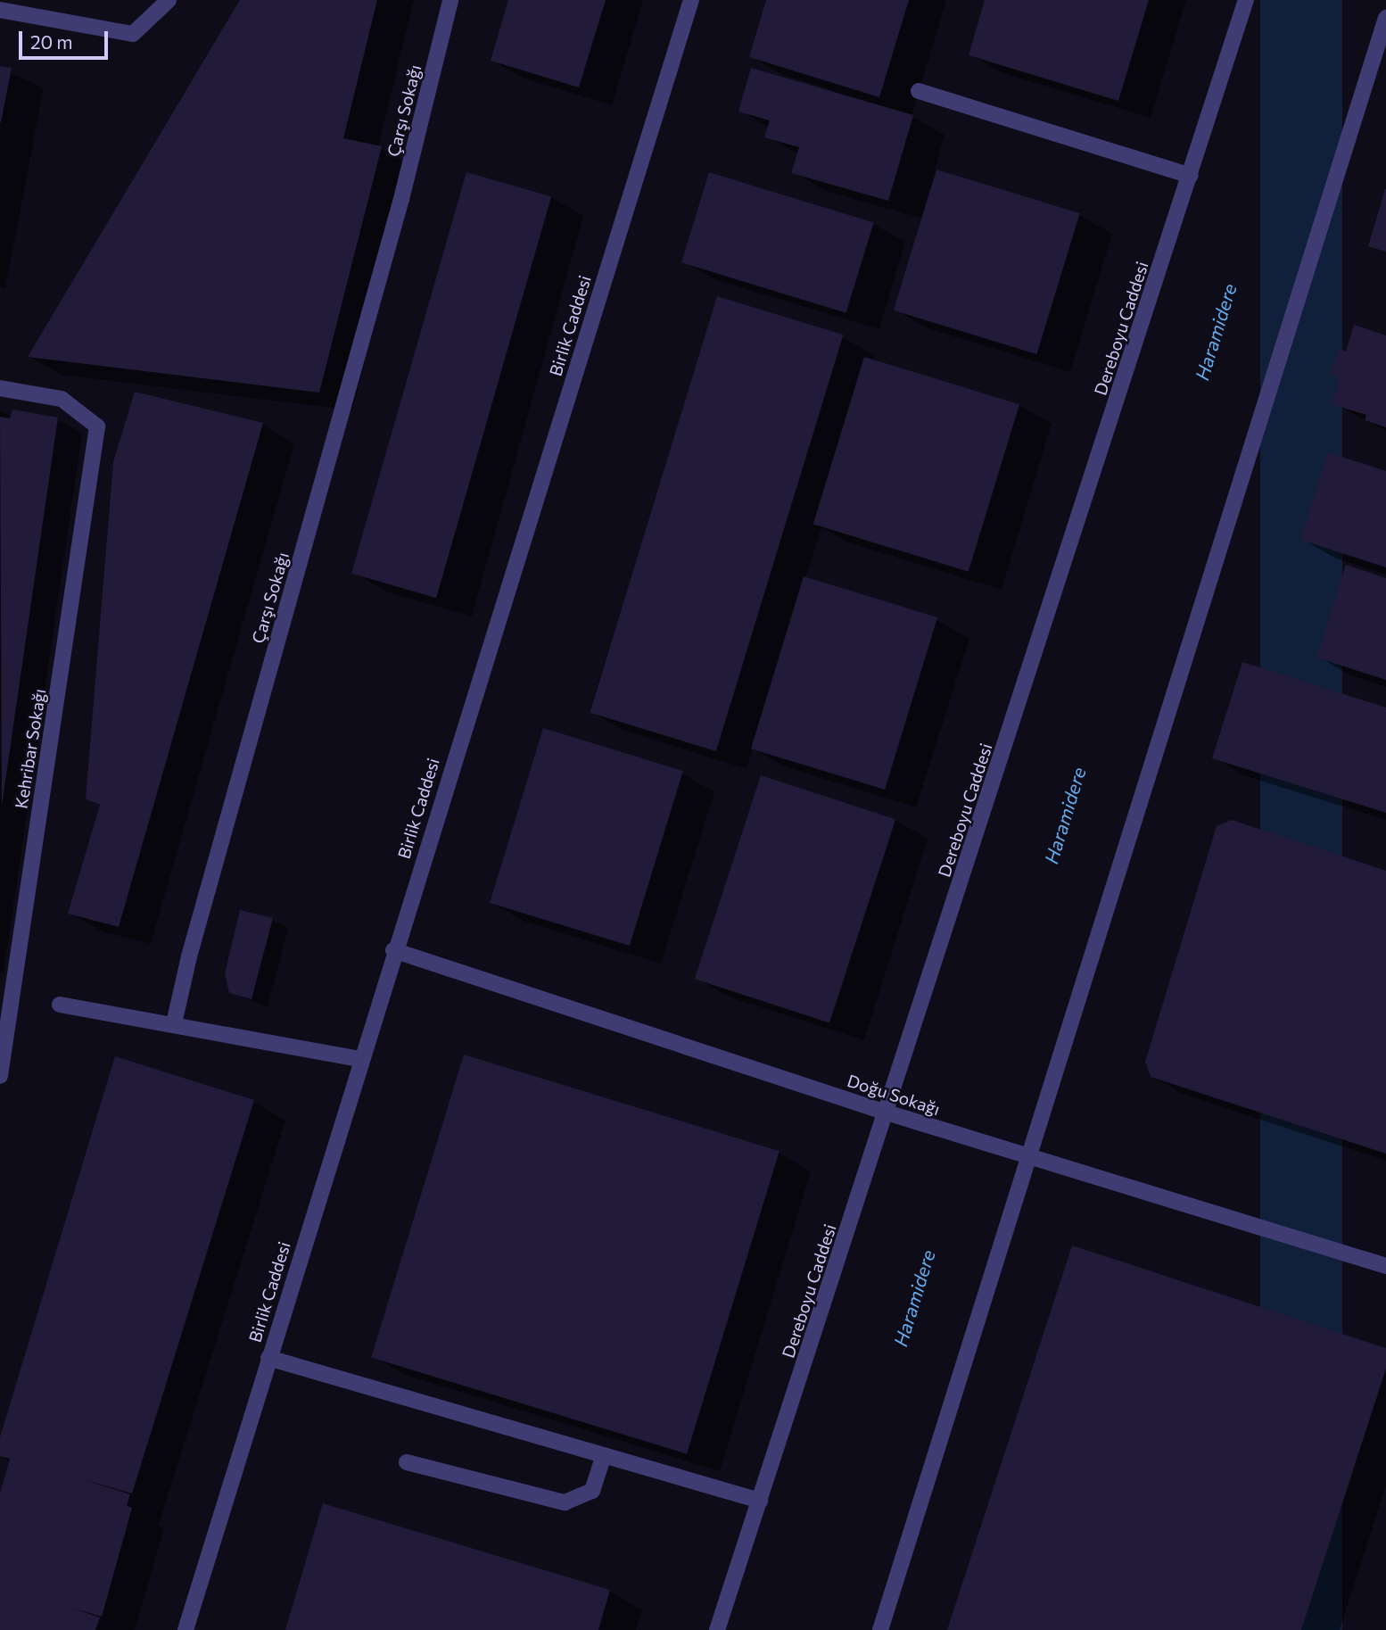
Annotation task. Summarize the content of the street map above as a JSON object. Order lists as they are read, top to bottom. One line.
{"streets":{"street":["Çarşı Sokağı","Birlik Caddesi","Dereboyu Caddesi","Kehribar Sokağı","Doğu Sokağı"]},"crossings":[["Birlik Caddesi","Doğu Sokağı"],["Dereboyu Caddesi","Doğu Sokağı"]],"water":["Haramidere"],"scale_bar":"20 m"}
